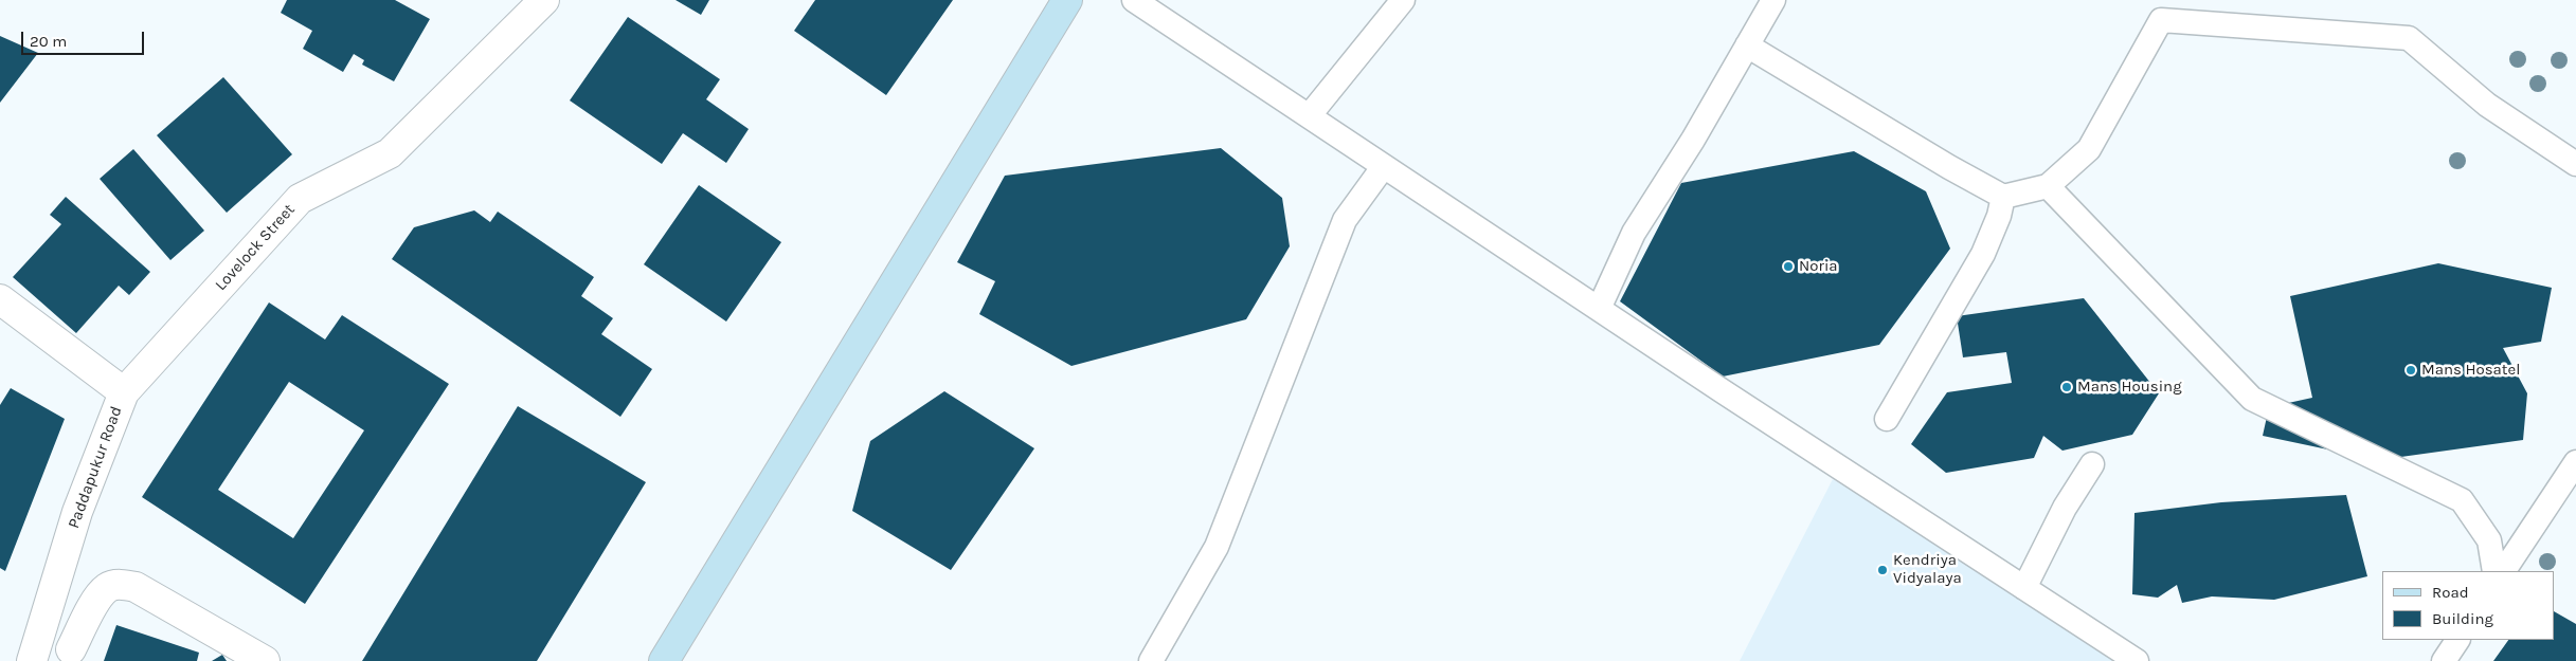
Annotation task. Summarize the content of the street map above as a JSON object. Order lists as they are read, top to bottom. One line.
{"streets":{"street":["Lovelock Street","Paddapukur Road"]},"crossings":[["Lovelock Street","Paddapukur Road"]],"places":["Noria","Mans Hosatel","Mans Housing","Kendriya Vidyalaya"],"legend":["Road","Building"],"scale_bar":"20 m"}
